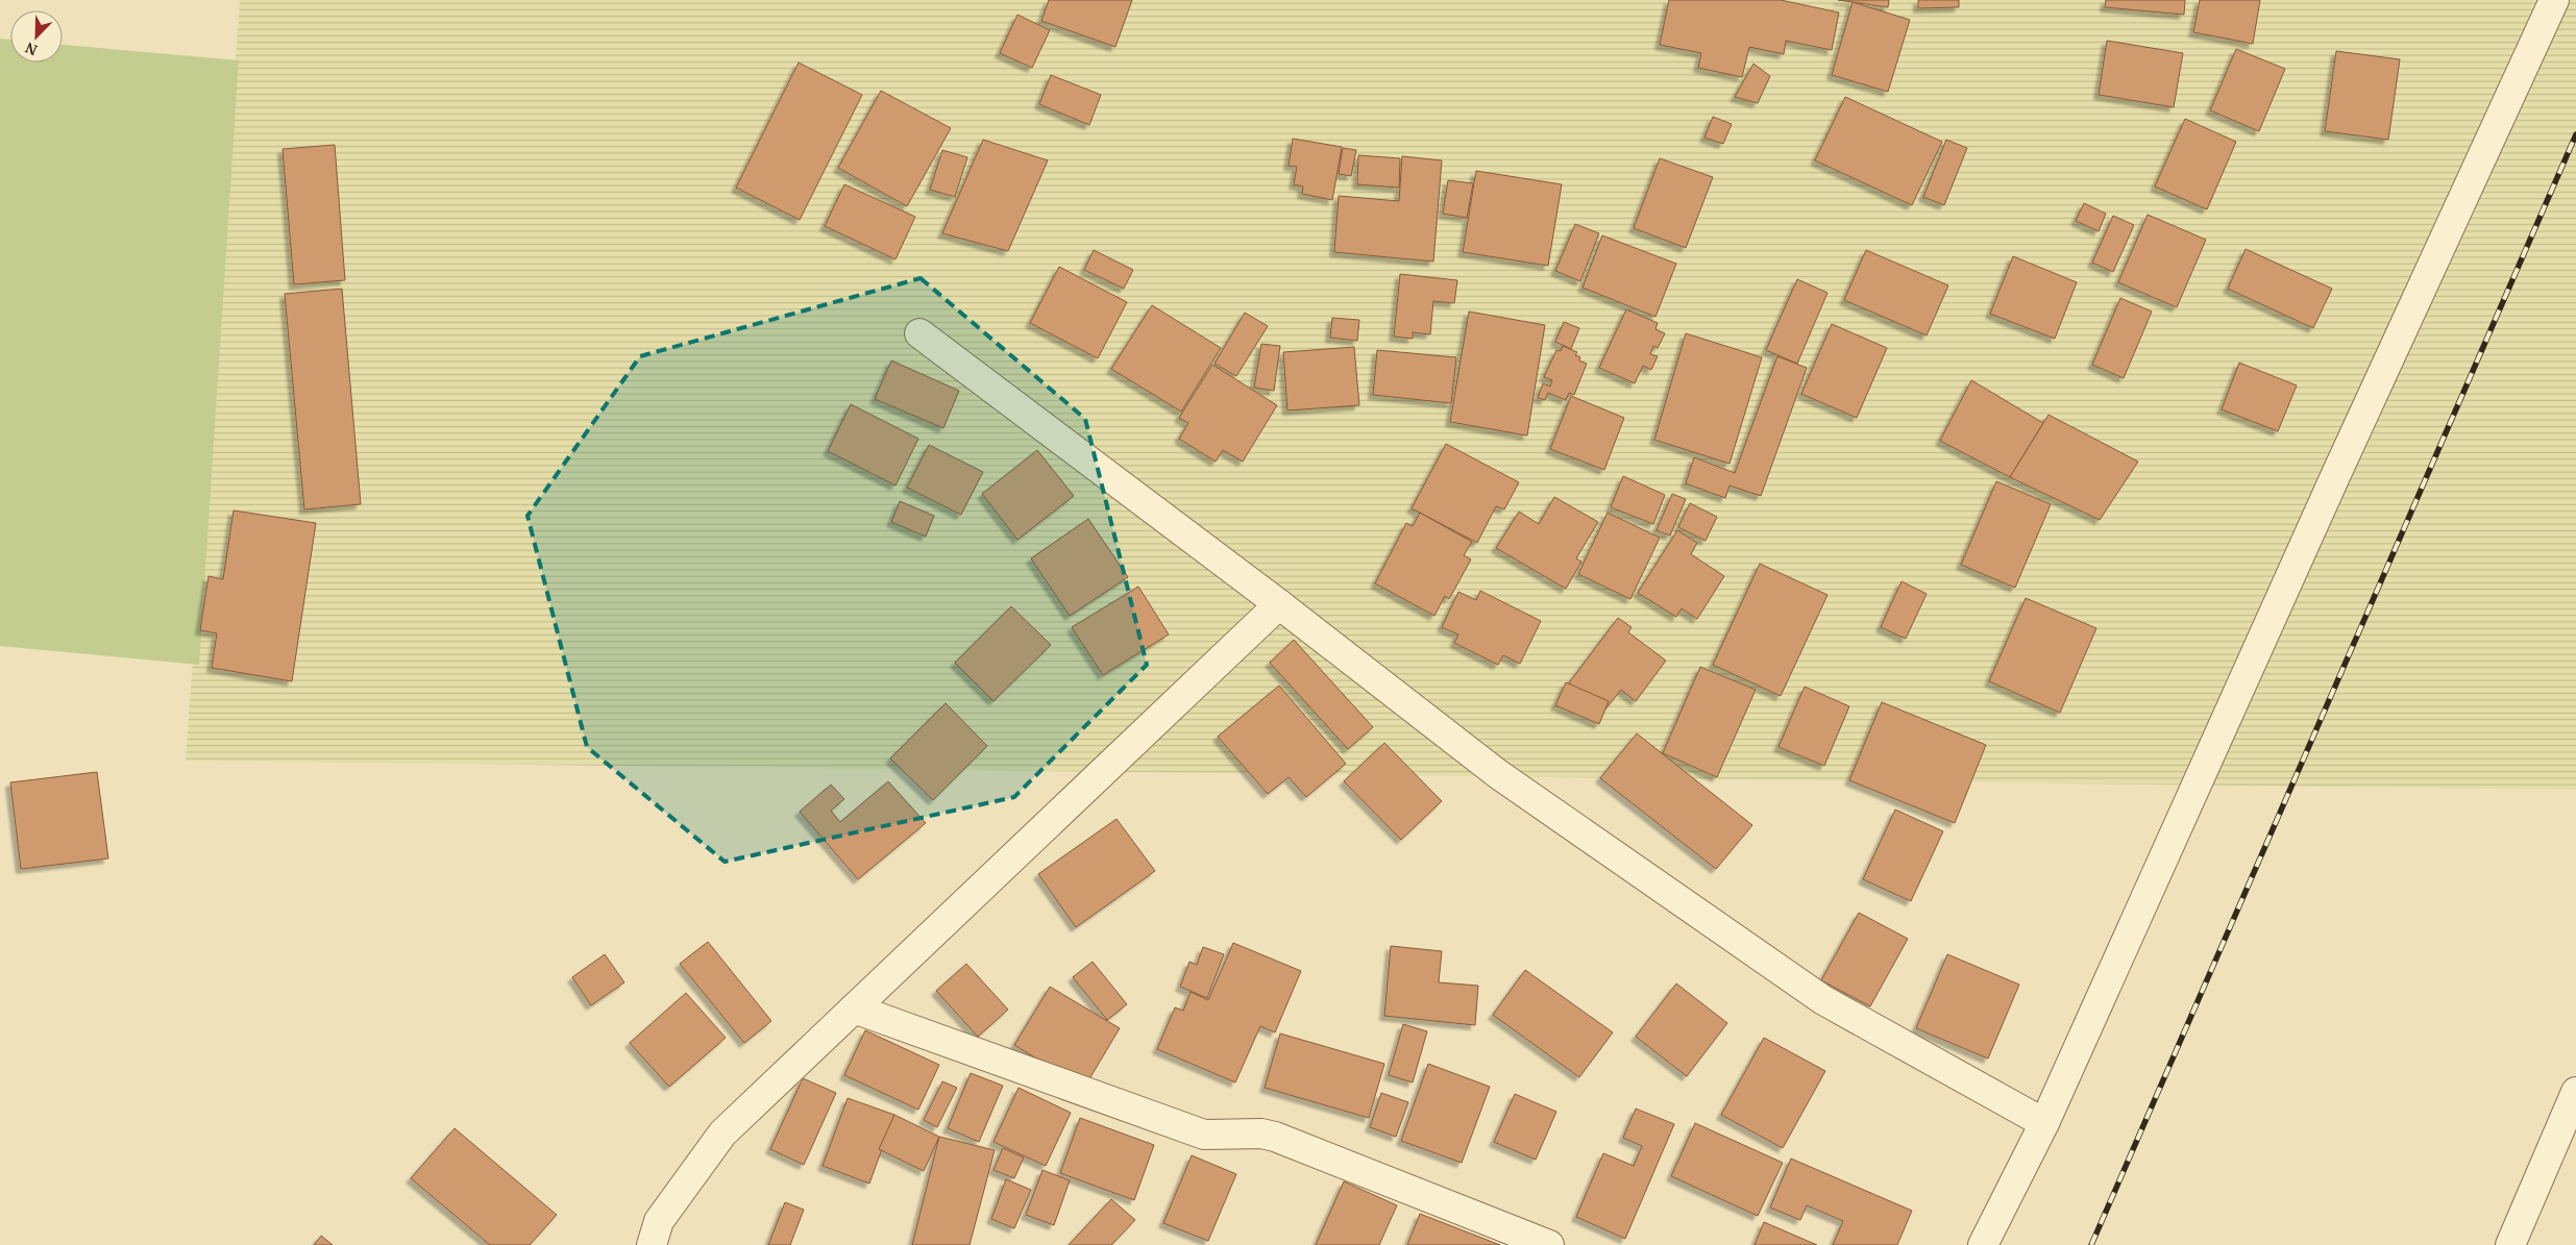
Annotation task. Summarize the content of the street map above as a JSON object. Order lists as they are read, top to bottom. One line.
{"north":"bottom left"}
